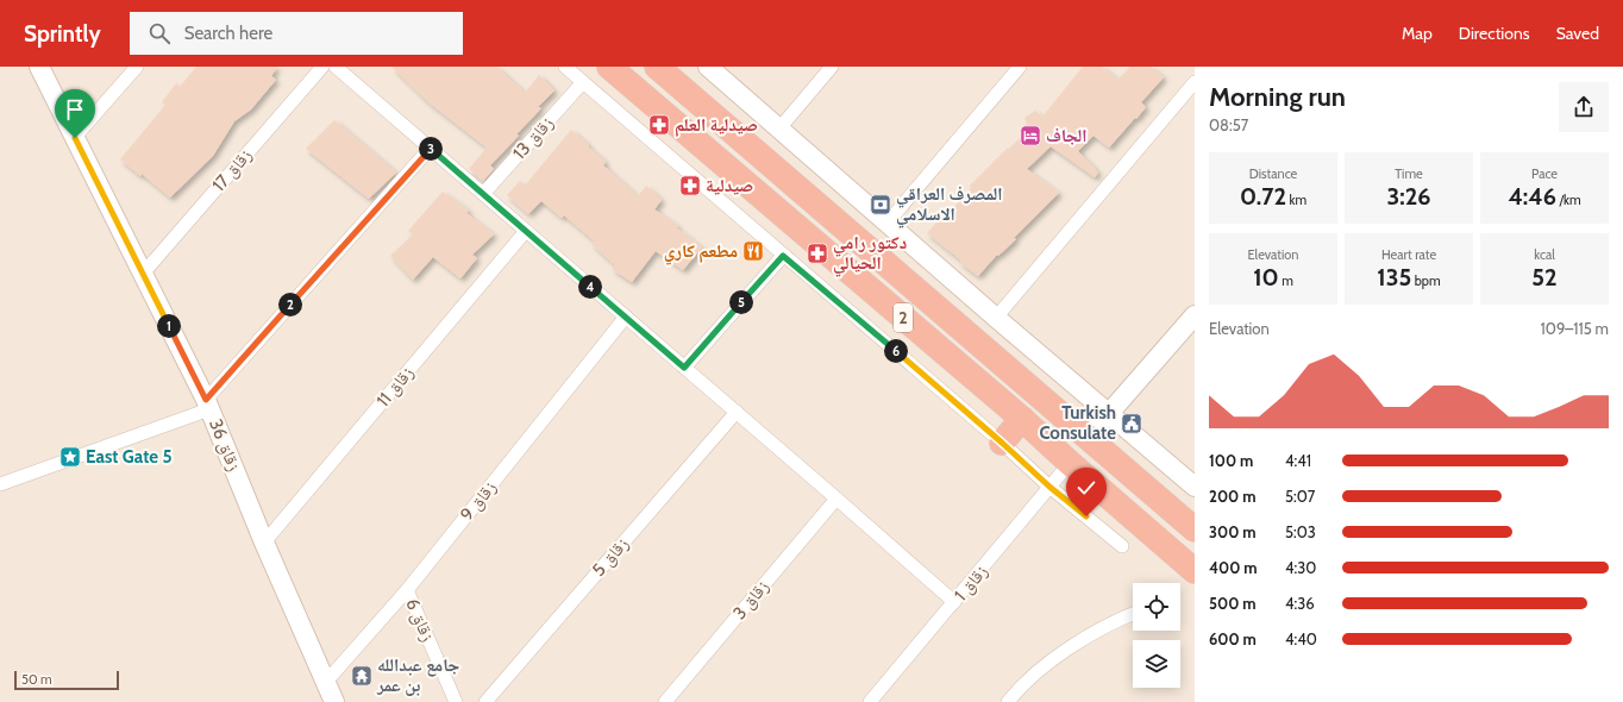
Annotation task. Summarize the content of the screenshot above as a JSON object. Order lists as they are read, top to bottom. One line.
{"streets":{"highway":["2"],"street":["زقاق 13","زقاق 17","زقاق 11","زقاق 36","زقاق 9","زقاق 5","زقاق 1","زقاق 3","زقاق 6"]},"crossings":[["زقاق 17","زقاق 36"],["2","زقاق 1"],["زقاق 11","زقاق 36"],["زقاق 36","زقاق 9"],["زقاق 9","زقاق 6"]],"places":{"pharmacy":["صيدلية العلم","صيدلية","دكتور رامي الحيالي"],"hotel":["الجاف"],"bank":["المصرف العراقي الاسلامي"],"restaurant":["مطعم كاري"],"public building":["Turkish Consulate"],"place":["East Gate 5"],"temple":["جامع عبدالله بن عمر"]},"scale_bar":"50 m","page":{"header":"Sprintly","search":"Search here","nav":["Map","Directions","Saved"],"heading":["Morning run","08:57"],"pins":["3","4","5","2","1","6"],"stats":[["Distance","0.72 km"],["Time","3:26"],["Pace","4:46 /km"],["Elevation","10 m"],["Heart rate","135 bpm"],["kcal","52"]],"chart":["Elevation","109–115 m"],"list":[{"name":"100 m","note":"4:41"},{"name":"200 m","note":"5:07"},{"name":"300 m","note":"5:03"},{"name":"400 m","note":"4:30"},{"name":"500 m","note":"4:36"},{"name":"600 m","note":"4:40"}],"scale":"50 m"}}
